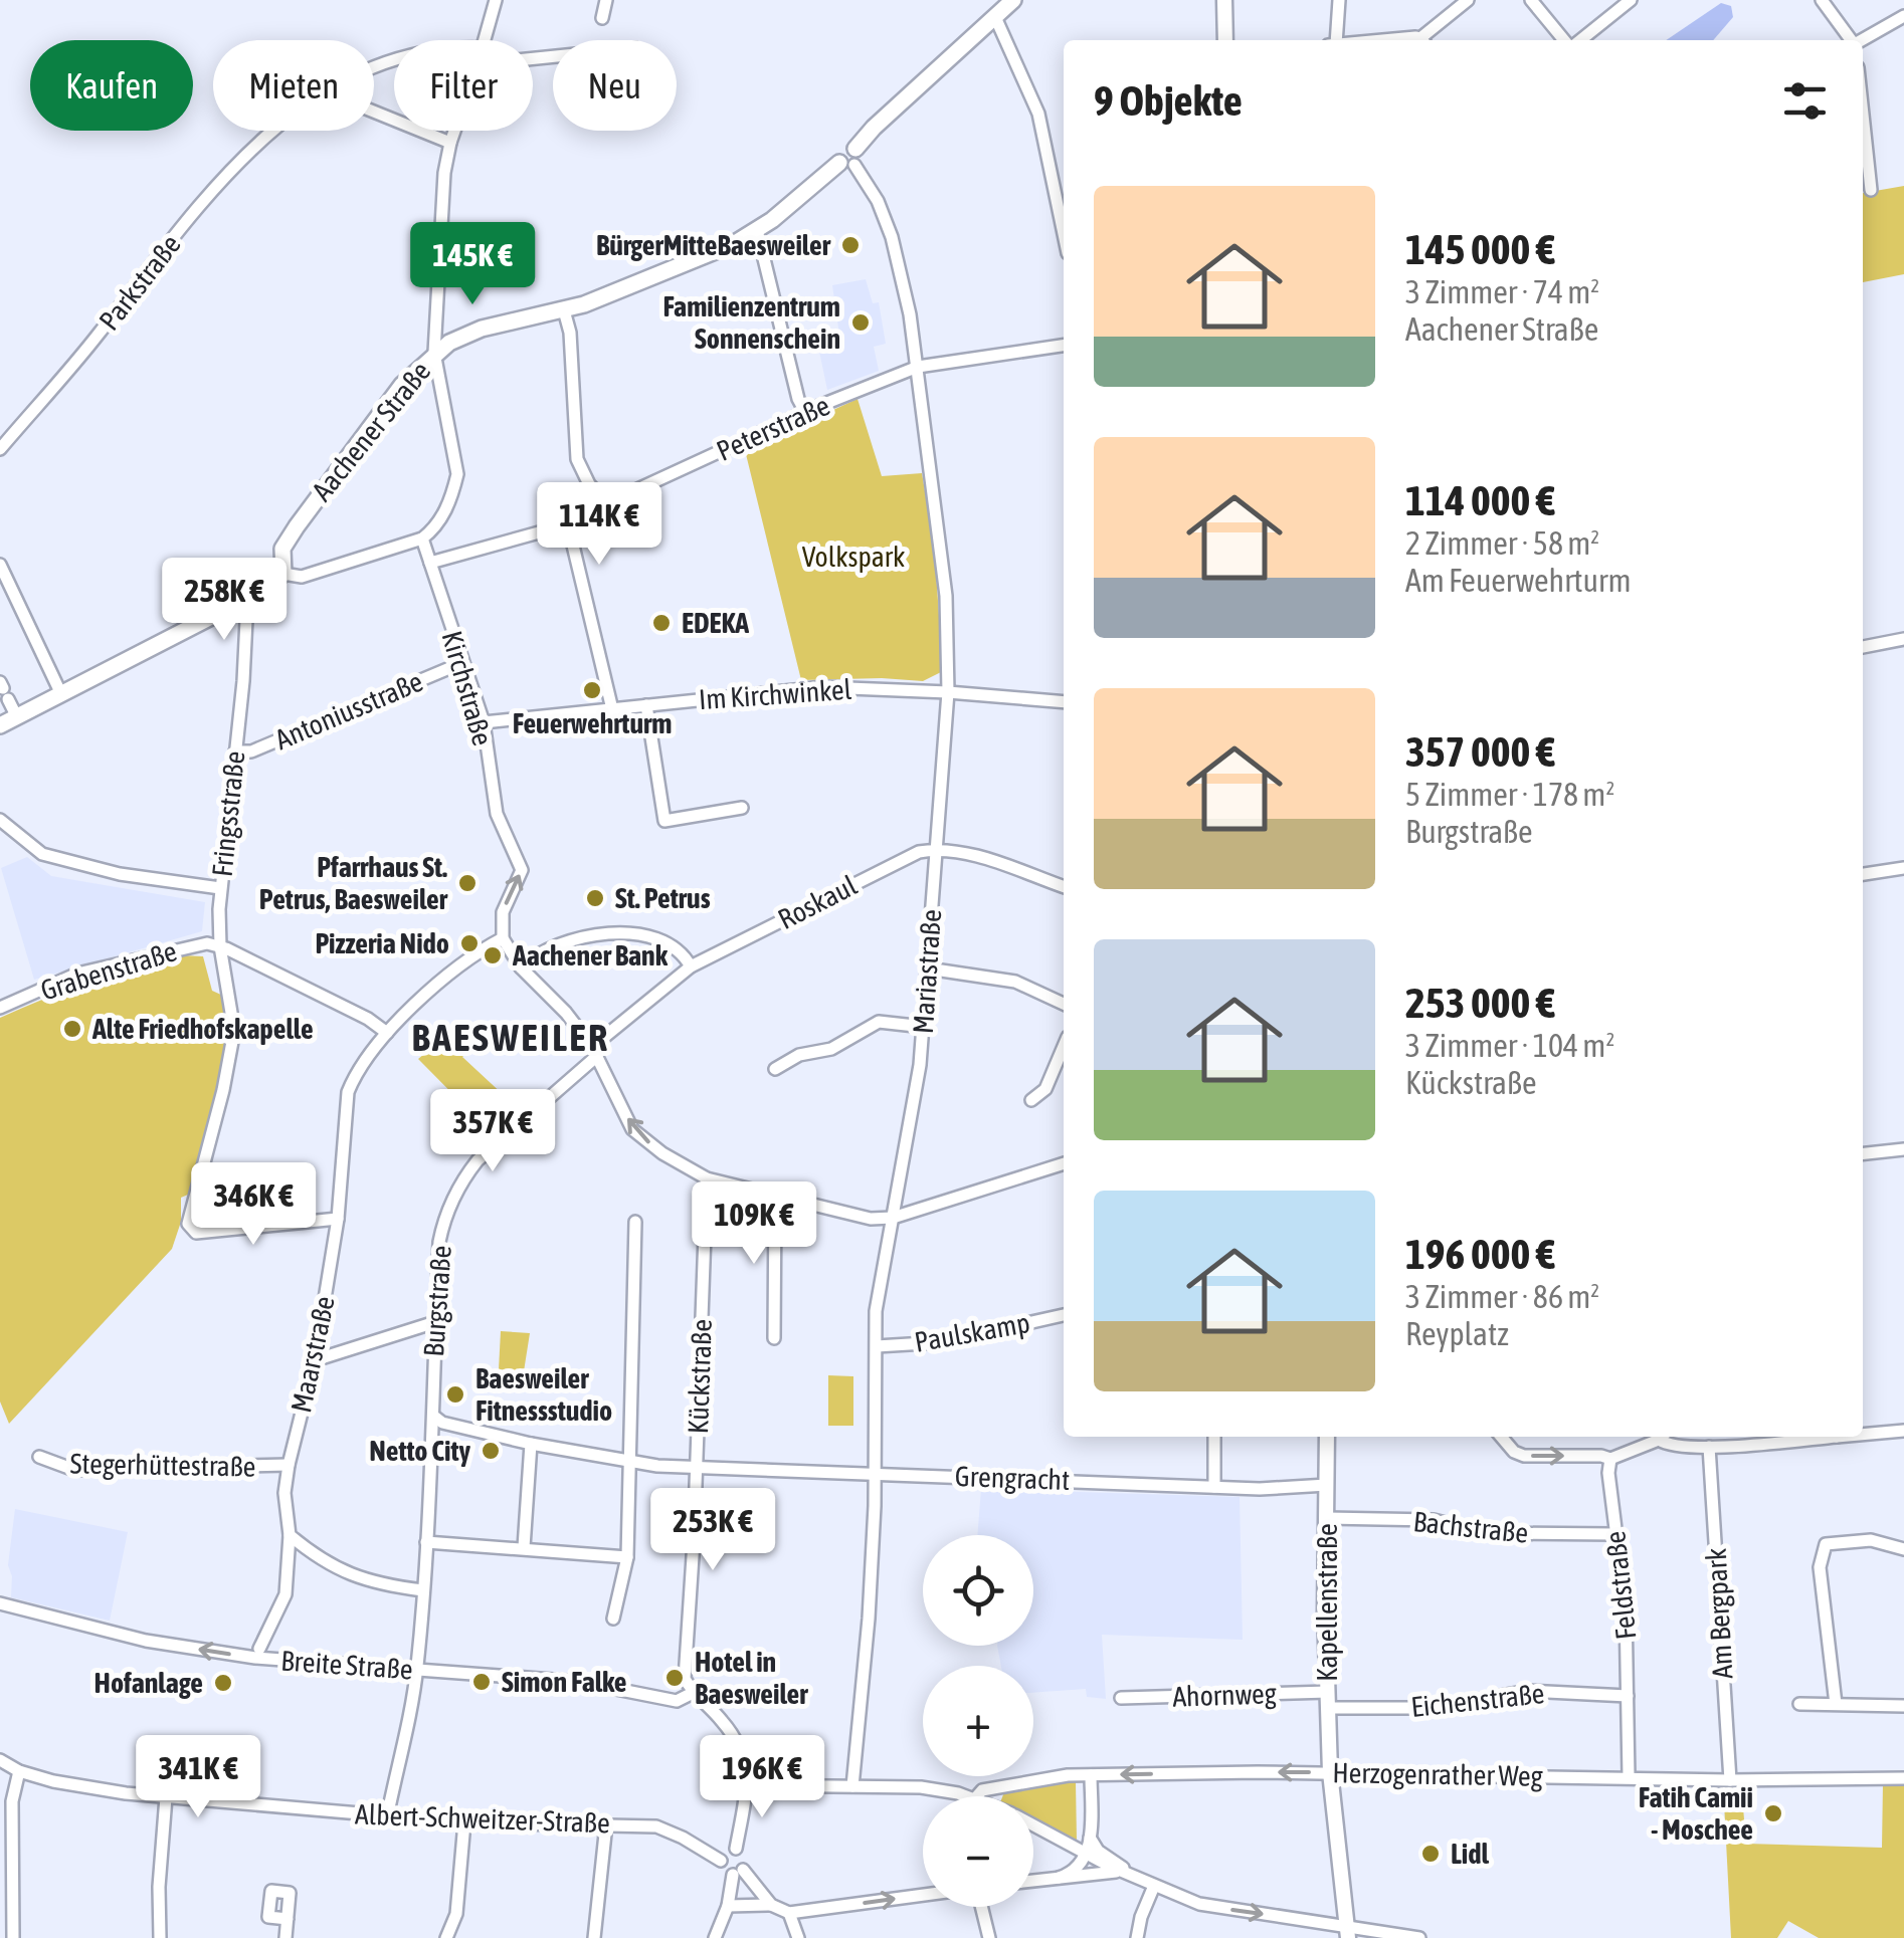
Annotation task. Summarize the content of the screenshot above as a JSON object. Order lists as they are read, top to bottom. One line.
{"streets":{"main road":["Aachener Straße"],"street":["Parkstraße","Peterstraße","Kirchstraße","Im Kirchwinkel","Antoniusstraße","Fringsstraße","Roskaul","Grabenstraße","Mariastraße","Burgstraße","Paulskamp","Maarstraße","Kückstraße","Stegerhüttestraße","Grengracht","Bachstraße","Feldstraße","Kapellenstraße","Am Bergpark","Breite Straße","Ahornweg","Eichenstraße","Herzogenrather Weg","Albert-Schweitzer-Straße"]},"crossings":[["Peterstraße","Kirchstraße"],["Peterstraße","Mariastraße"],["Aachener Straße","Mariastraße"],["Kirchstraße","Im Kirchwinkel"],["Kirchstraße","Antoniusstraße"],["Kirchstraße","Maarstraße"],["Im Kirchwinkel","Mariastraße"],["Antoniusstraße","Fringsstraße"],["Fringsstraße","Grabenstraße"],["Fringsstraße","Maarstraße"],["Roskaul","Mariastraße"],["Roskaul","Burgstraße"],["Mariastraße","Paulskamp"],["Mariastraße","Grengracht"],["Burgstraße","Grengracht"],["Burgstraße","Breite Straße"],["Burgstraße","Albert-Schweitzer-Straße"],["Maarstraße","Stegerhüttestraße"],["Kückstraße","Grengracht"],["Kückstraße","Breite Straße"],["Grengracht","Kapellenstraße"],["Bachstraße","Feldstraße"],["Bachstraße","Kapellenstraße"],["Feldstraße","Eichenstraße"],["Feldstraße","Herzogenrather Weg"],["Kapellenstraße","Ahornweg"],["Kapellenstraße","Eichenstraße"],["Kapellenstraße","Herzogenrather Weg"],["Am Bergpark","Herzogenrather Weg"],["Ahornweg","Eichenstraße"]],"one_way":["Kirchstraße","Breite Straße"],"districts":["BAESWEILER"],"parks":["Volkspark"],"places":["BürgerMitteBaesweiler","Familienzentrum Sonnenschein","EDEKA","Feuerwehrturm","Pfarrhaus St. Petrus, Baesweiler","St. Petrus","Pizzeria Nido","Aachener Bank","Alte Friedhofskapelle","Baesweiler Fitnessstudio","Netto City","Hotel in Baesweiler","Simon Falke","Hofanlage","Fatih Camii - Moschee","Lidl"],"page":{"chip":["Kaufen","Mieten","Filter","Neu"],"heading":"9 Objekte","list":[{"name":"145 000 €","note":"3 Zimmer · 74 m² · Aachener Straße"},{"name":"114 000 €","note":"2 Zimmer · 58 m² · Am Feuerwehrturm"},{"name":"357 000 €","note":"5 Zimmer · 178 m² · Burgstraße"},{"name":"253 000 €","note":"3 Zimmer · 104 m² · Kückstraße"},{"name":"196 000 €","note":"3 Zimmer · 86 m² · Reyplatz"}],"price":["145K €","114K €","258K €","357K €","346K €","109K €","253K €","341K €","196K €"],"map_buttons":["+","−"]}}
